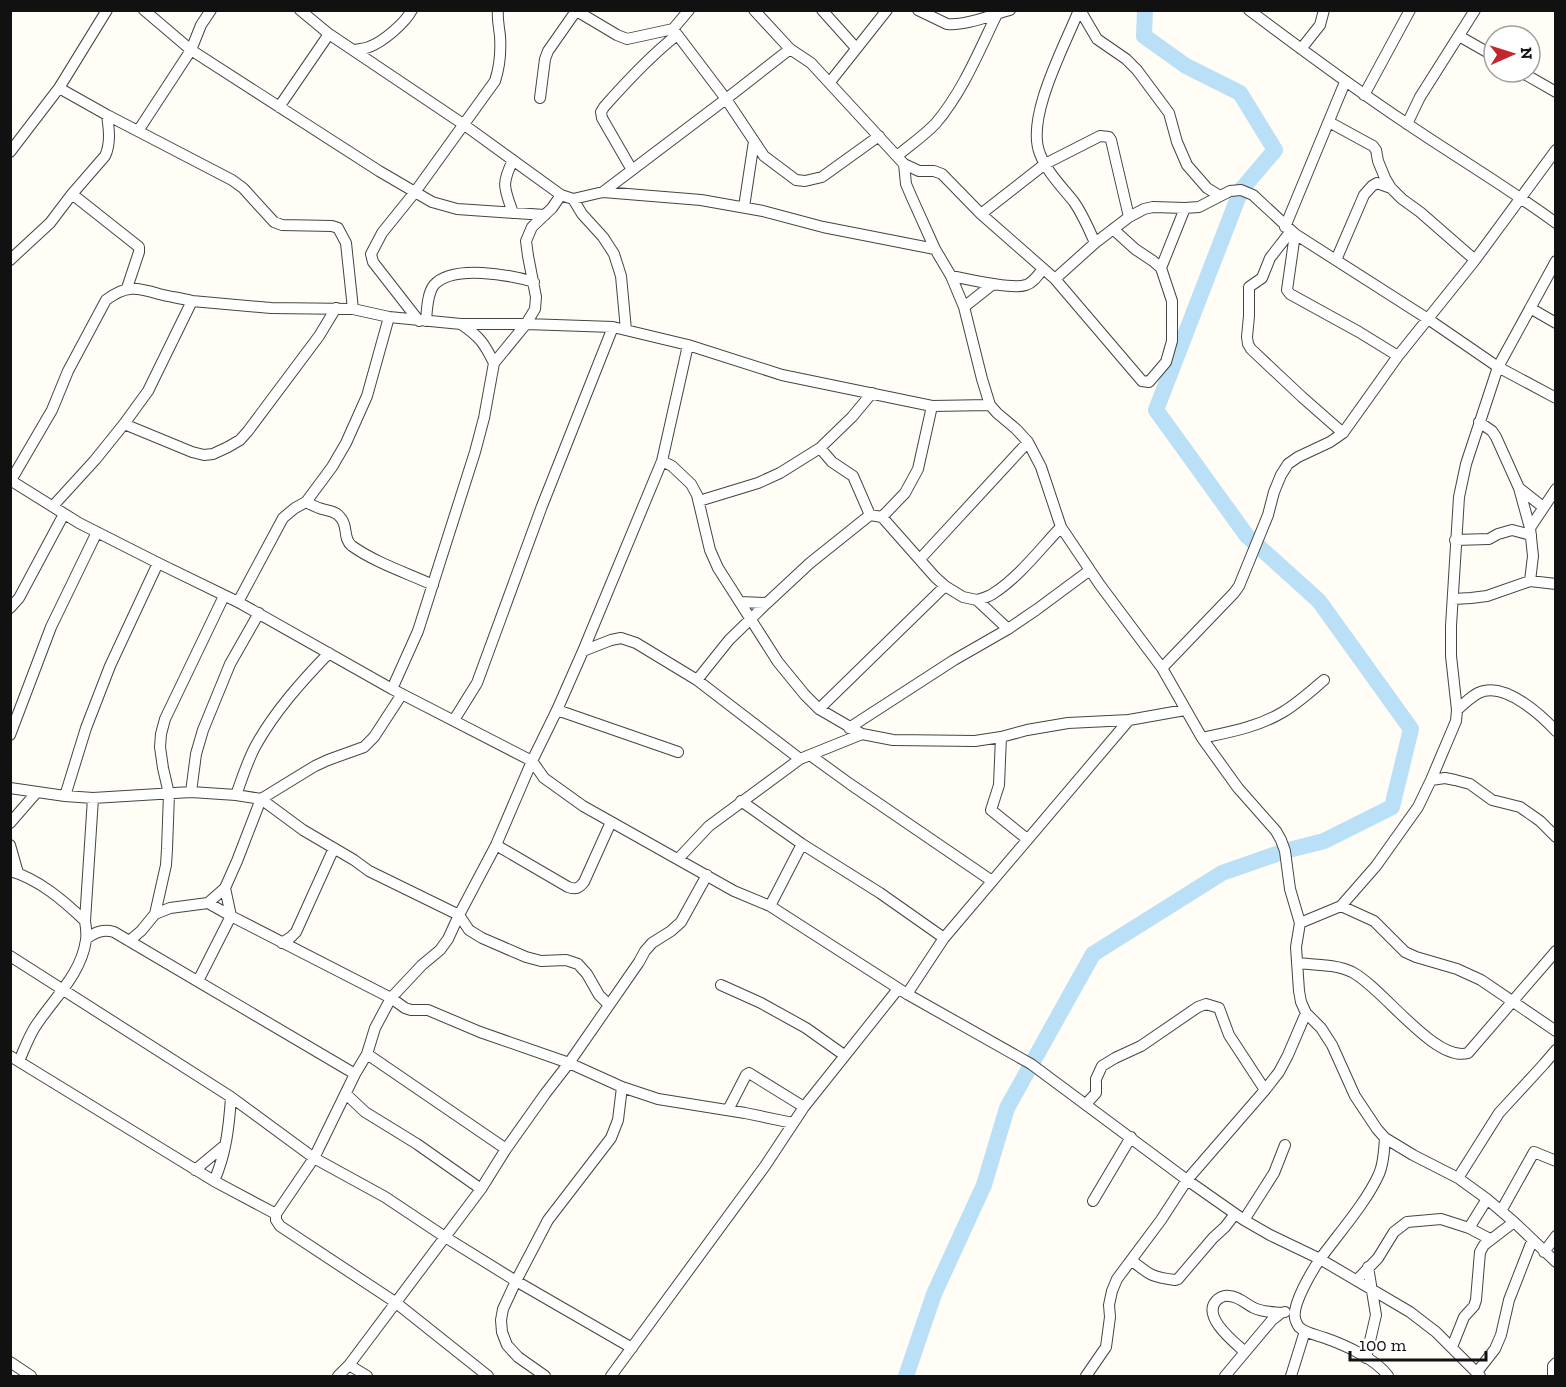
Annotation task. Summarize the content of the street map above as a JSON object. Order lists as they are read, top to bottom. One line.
{"scale_bar":"100 m","north":"right"}
